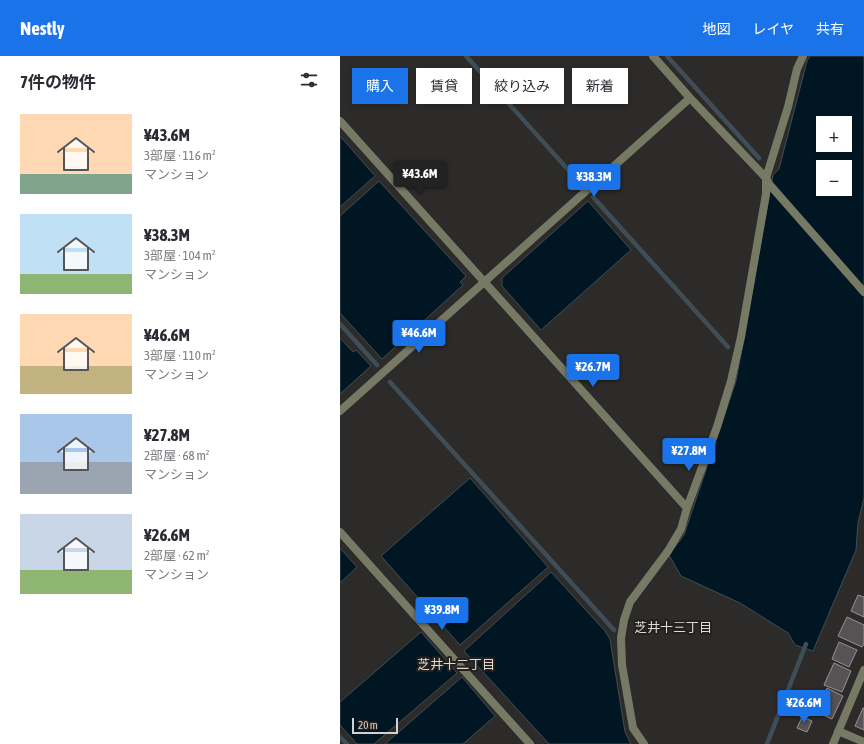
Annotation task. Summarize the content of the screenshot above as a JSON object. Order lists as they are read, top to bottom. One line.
{"districts":["芝井十三丁目","芝井十二丁目"],"scale_bar":"20 m","page":{"header":"Nestly","nav":["地図","レイヤ","共有"],"heading":"7件の物件","chip":["購入","賃貸","絞り込み","新着"],"list":[{"name":"¥43.6M","note":"3部屋 · 116 m² · マンション"},{"name":"¥38.3M","note":"3部屋 · 104 m² · マンション"},{"name":"¥46.6M","note":"3部屋 · 110 m² · マンション"},{"name":"¥27.8M","note":"2部屋 · 68 m² · マンション"},{"name":"¥26.6M","note":"2部屋 · 62 m² · マンション"}],"map_buttons":["+","−"],"price":["¥43.6M","¥38.3M","¥46.6M","¥26.7M","¥27.8M","¥39.8M","¥26.6M"],"scale":"20 m"}}
